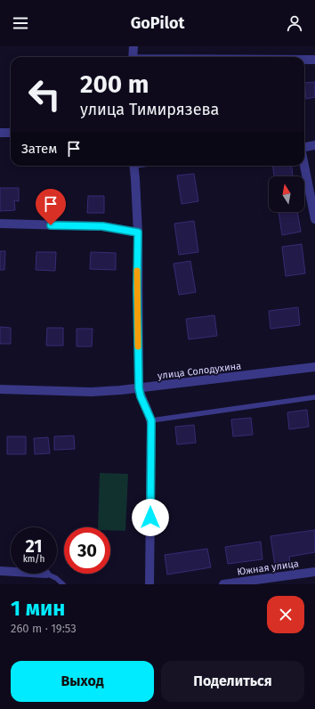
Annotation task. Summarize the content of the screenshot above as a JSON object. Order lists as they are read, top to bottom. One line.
{"streets":{"street":["улица Солодухина","Южная улица"]},"north":"top","page":{"header":"GoPilot","turn":["200 m","улица Тимирязева"],"then":"Затем","speed":"21 km/h","limit":"30","heading":["1 мин","260 m · 19:53"],"buttons":["Выход","Поделиться"]}}
